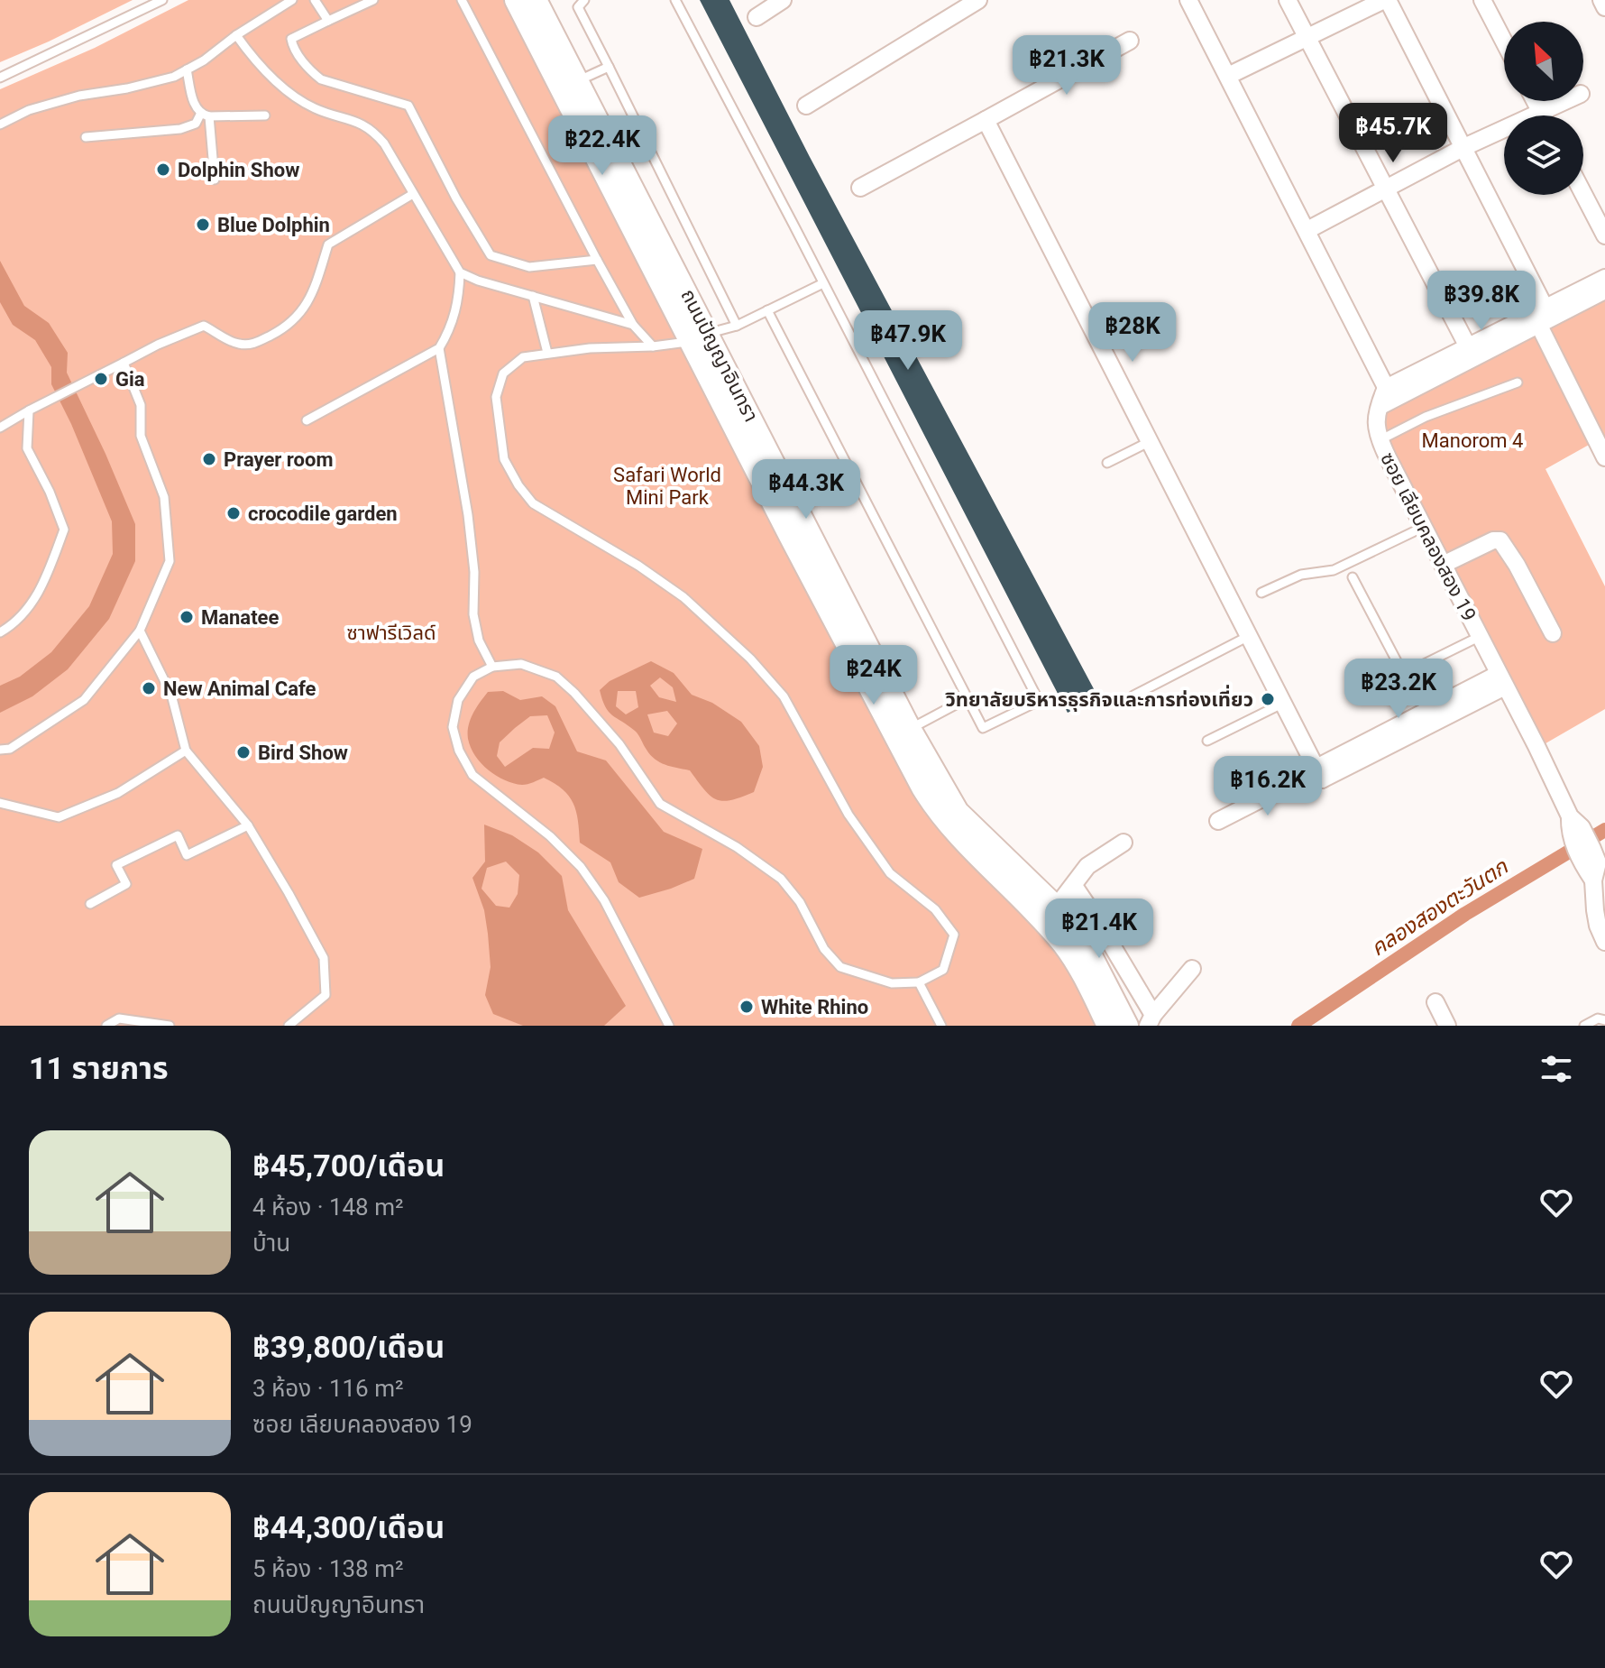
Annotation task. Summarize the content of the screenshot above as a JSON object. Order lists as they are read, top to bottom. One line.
{"streets":{"street":["ถนนปัญญาอินทรา","ซอย เลียบคลองสอง 19"]},"water":["คลองสองตะวันตก"],"parks":["Manorom 4","Safari World Mini Park","ซาฟารีเวิลด์"],"places":["Dolphin Show","Blue Dolphin","Gia","Prayer room","crocodile garden","Manatee","New Animal Cafe","วิทยาลัยบริหารธุรกิจและการท่องเที่ยว","Bird Show","White Rhino"],"north":"top left","page":{"price":["฿21.3K","฿45.7K","฿22.4K","฿39.8K","฿28K","฿47.9K","฿44.3K","฿24K","฿23.2K","฿16.2K","฿21.4K"],"heading":"11 รายการ","list":[{"name":"฿45,700/เดือน","note":"4 ห้อง · 148 m² · บ้าน"},{"name":"฿39,800/เดือน","note":"3 ห้อง · 116 m² · ซอย เลียบคลองสอง 19"},{"name":"฿44,300/เดือน","note":"5 ห้อง · 138 m² · ถนนปัญญาอินทรา"}]}}
